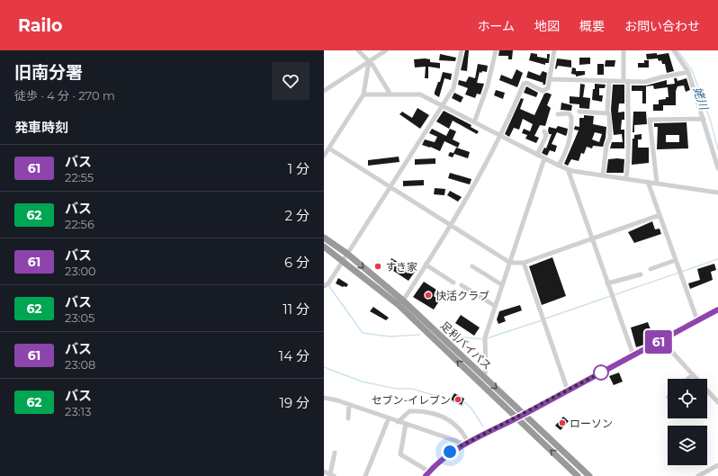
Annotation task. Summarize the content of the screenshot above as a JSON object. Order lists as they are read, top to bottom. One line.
{"streets":{"highway":["足利バイパス"]},"water":["姥川"],"places":["すき家","快活クラブ","セブン-イレブン","ローソン"],"lines":["bus line 61"],"page":{"header":"Railo","nav":["ホーム","地図","概要","お問い合わせ"],"heading":[["旧南分署","徒歩 · 4 分 · 270 m"],"発車時刻"],"on_map":"61","list":[{"mark":"61","name":"バス","note":"22:55","value":"1 分"},{"mark":"62","name":"バス","note":"22:56","value":"2 分"},{"mark":"61","name":"バス","note":"23:00","value":"6 分"},{"mark":"62","name":"バス","note":"23:05","value":"11 分"},{"mark":"61","name":"バス","note":"23:08","value":"14 分"},{"mark":"62","name":"バス","note":"23:13","value":"19 分"}]}}
